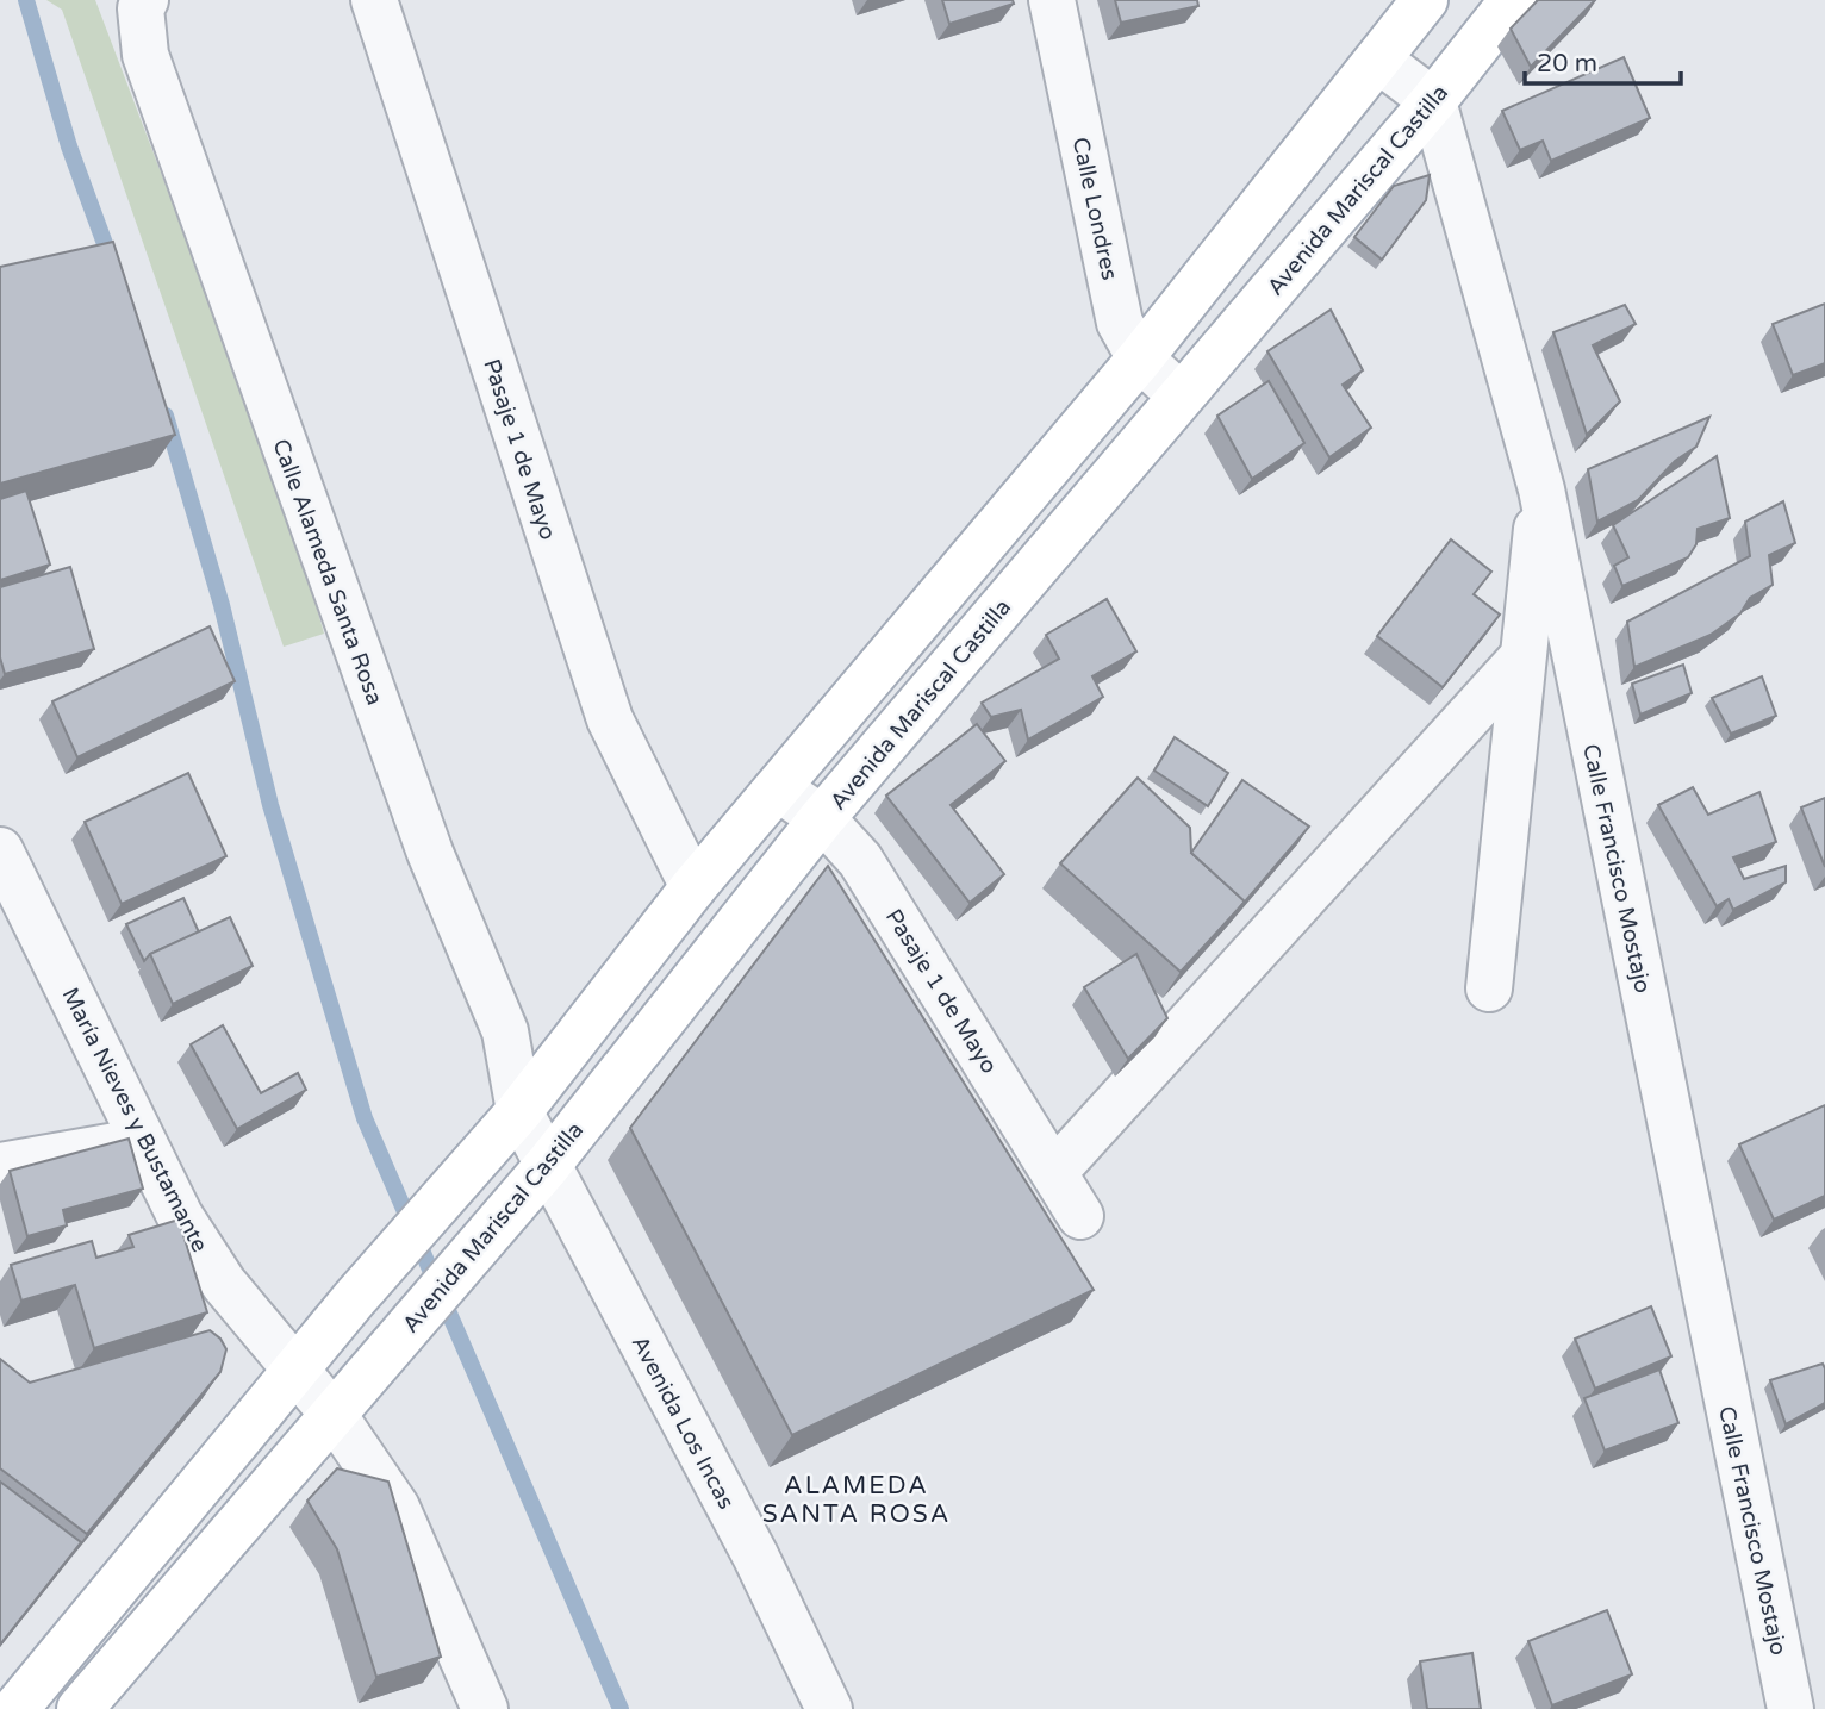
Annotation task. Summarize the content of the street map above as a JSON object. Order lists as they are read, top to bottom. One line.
{"streets":{"main road":["Avenida Mariscal Castilla"],"street":["Calle Londres","Pasaje 1 de Mayo","Calle Alameda Santa Rosa","Calle Francisco Mostajo","María Nieves y Bustamante","Avenida Los Incas"]},"crossings":[["Avenida Mariscal Castilla","Calle Londres"],["Avenida Mariscal Castilla","Pasaje 1 de Mayo"],["Avenida Mariscal Castilla","Calle Alameda Santa Rosa"],["Avenida Mariscal Castilla","Calle Francisco Mostajo"],["Avenida Mariscal Castilla","María Nieves y Bustamante"],["Avenida Mariscal Castilla","Avenida Los Incas"],["Calle Alameda Santa Rosa","Avenida Los Incas"]],"districts":["ALAMEDA SANTA ROSA"],"scale_bar":"20 m"}
